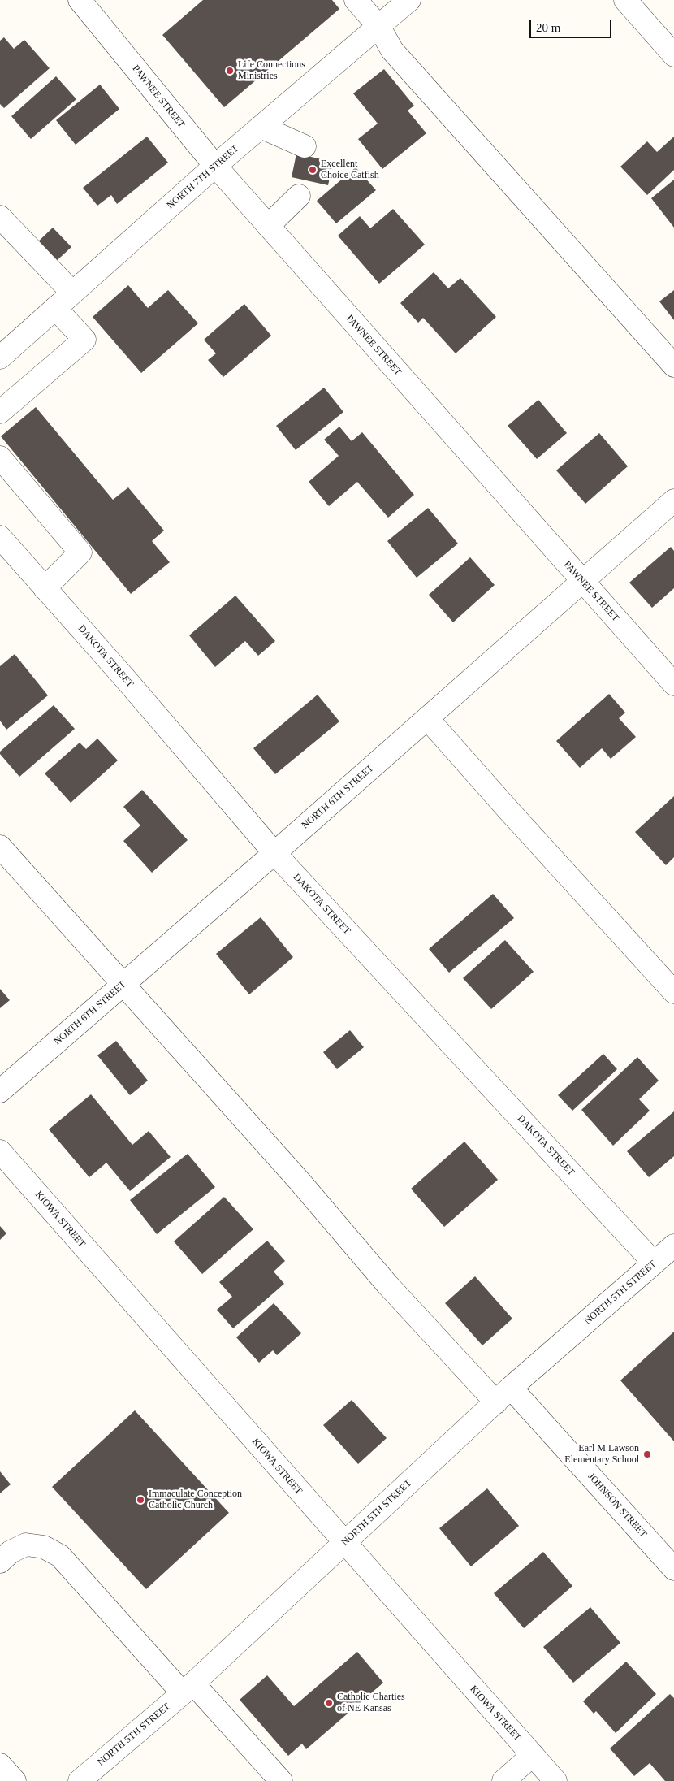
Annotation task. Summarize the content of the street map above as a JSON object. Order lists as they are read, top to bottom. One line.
{"streets":{"street":["PAWNEE STREET","NORTH 7TH STREET","DAKOTA STREET","NORTH 6TH STREET","KIOWA STREET","NORTH 5TH STREET","JOHNSON STREET"]},"crossings":[["PAWNEE STREET","NORTH 7TH STREET"],["PAWNEE STREET","NORTH 6TH STREET"],["DAKOTA STREET","NORTH 6TH STREET"],["DAKOTA STREET","NORTH 5TH STREET"],["NORTH 6TH STREET","JOHNSON STREET"],["KIOWA STREET","NORTH 5TH STREET"],["NORTH 5TH STREET","JOHNSON STREET"]],"places":["Life Connections Ministries","Excellent Choice Catfish","Earl M Lawson Elementary School","Immaculate Conception Catholic Church","Catholic Charties of NE Kansas"],"scale_bar":"20 m"}
